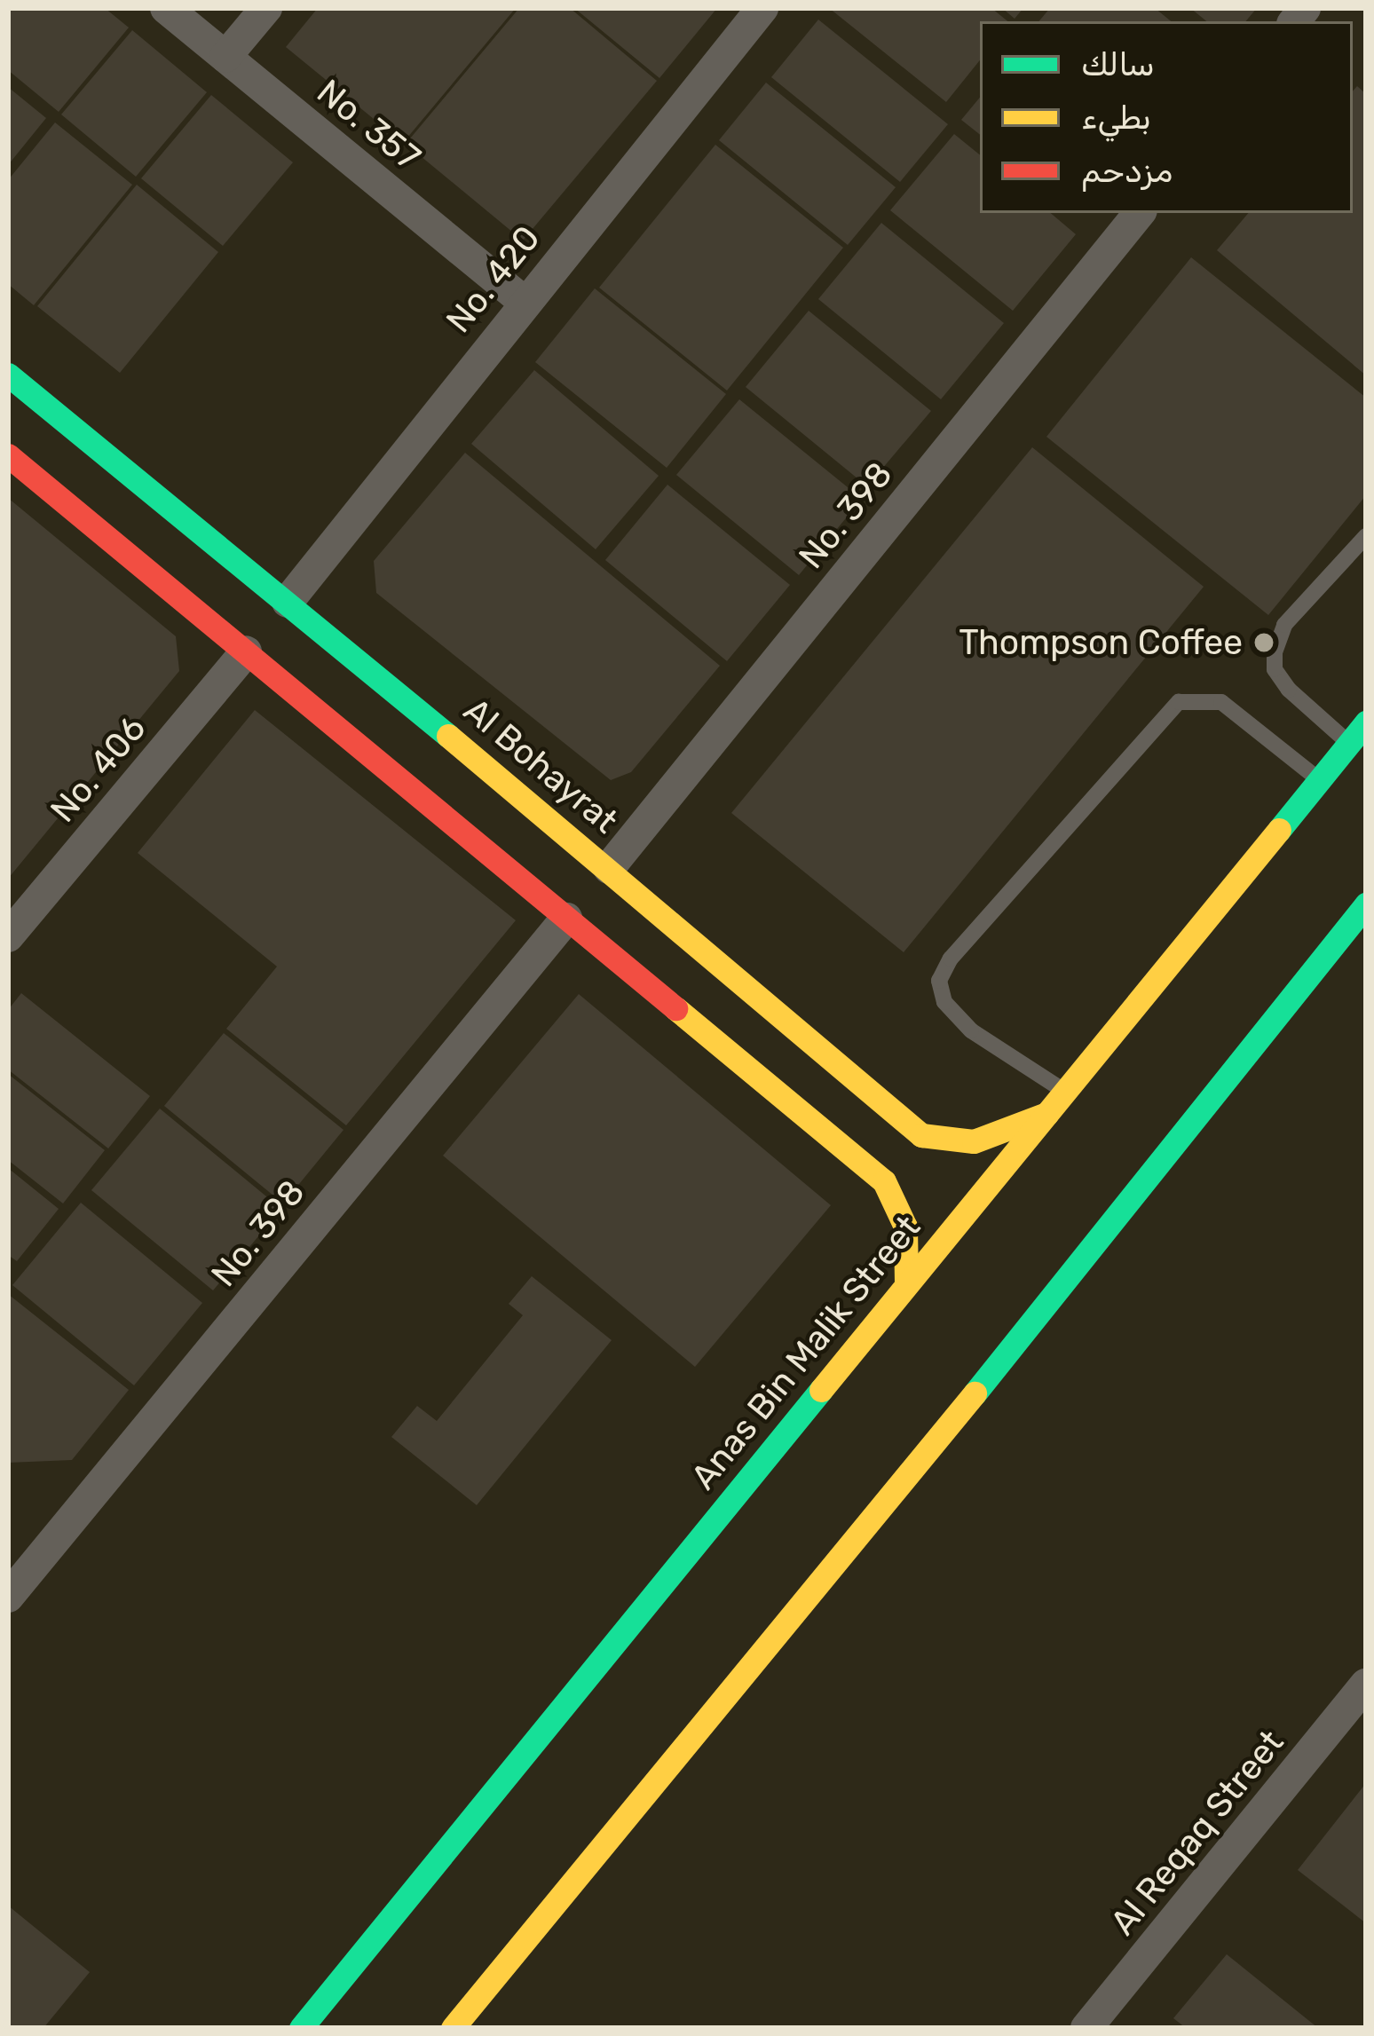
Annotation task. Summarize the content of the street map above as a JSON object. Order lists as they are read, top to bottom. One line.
{"streets":{"main road":["Al Bohayrat","Anas Bin Malik Street"],"street":["No. 357","No. 420","No. 398","No. 406","Al Reqaq Street"]},"crossings":[["No. 357","No. 420"],["No. 420","Al Bohayrat"],["No. 398","Al Bohayrat"],["Al Bohayrat","Anas Bin Malik Street"]],"places":["Thompson Coffee"],"legend":["سالك","بطيء","مزدحم"]}
